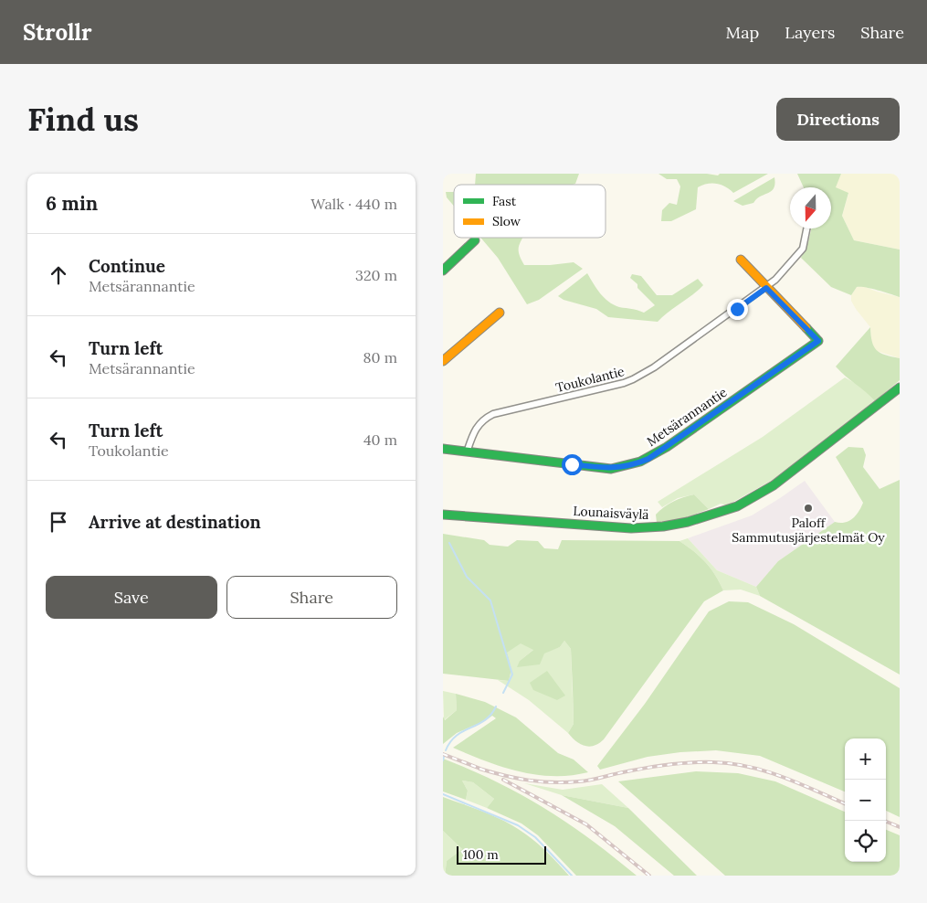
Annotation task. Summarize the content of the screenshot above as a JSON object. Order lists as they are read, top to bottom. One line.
{"streets":{"street":["Toukolantie","Metsärannantie","Lounaisväylä"]},"crossings":[["Toukolantie","Metsärannantie"]],"places":["Paloff Sammutusjärjestelmät Oy"],"legend":["Fast","Slow"],"scale_bar":"100 m","north":"bottom","page":{"header":"Strollr","nav":["Map","Layers","Share"],"buttons":["Directions",["Save","Share"]],"title":"Find us","heading":["6 min","Walk · 440 m"],"list":[["Continue","Metsärannantie","320 m"],["Turn left","Metsärannantie","80 m"],["Turn left","Toukolantie","40 m"],"Arrive at destination"],"map_buttons":["+","−"],"scale":"100 m"}}
